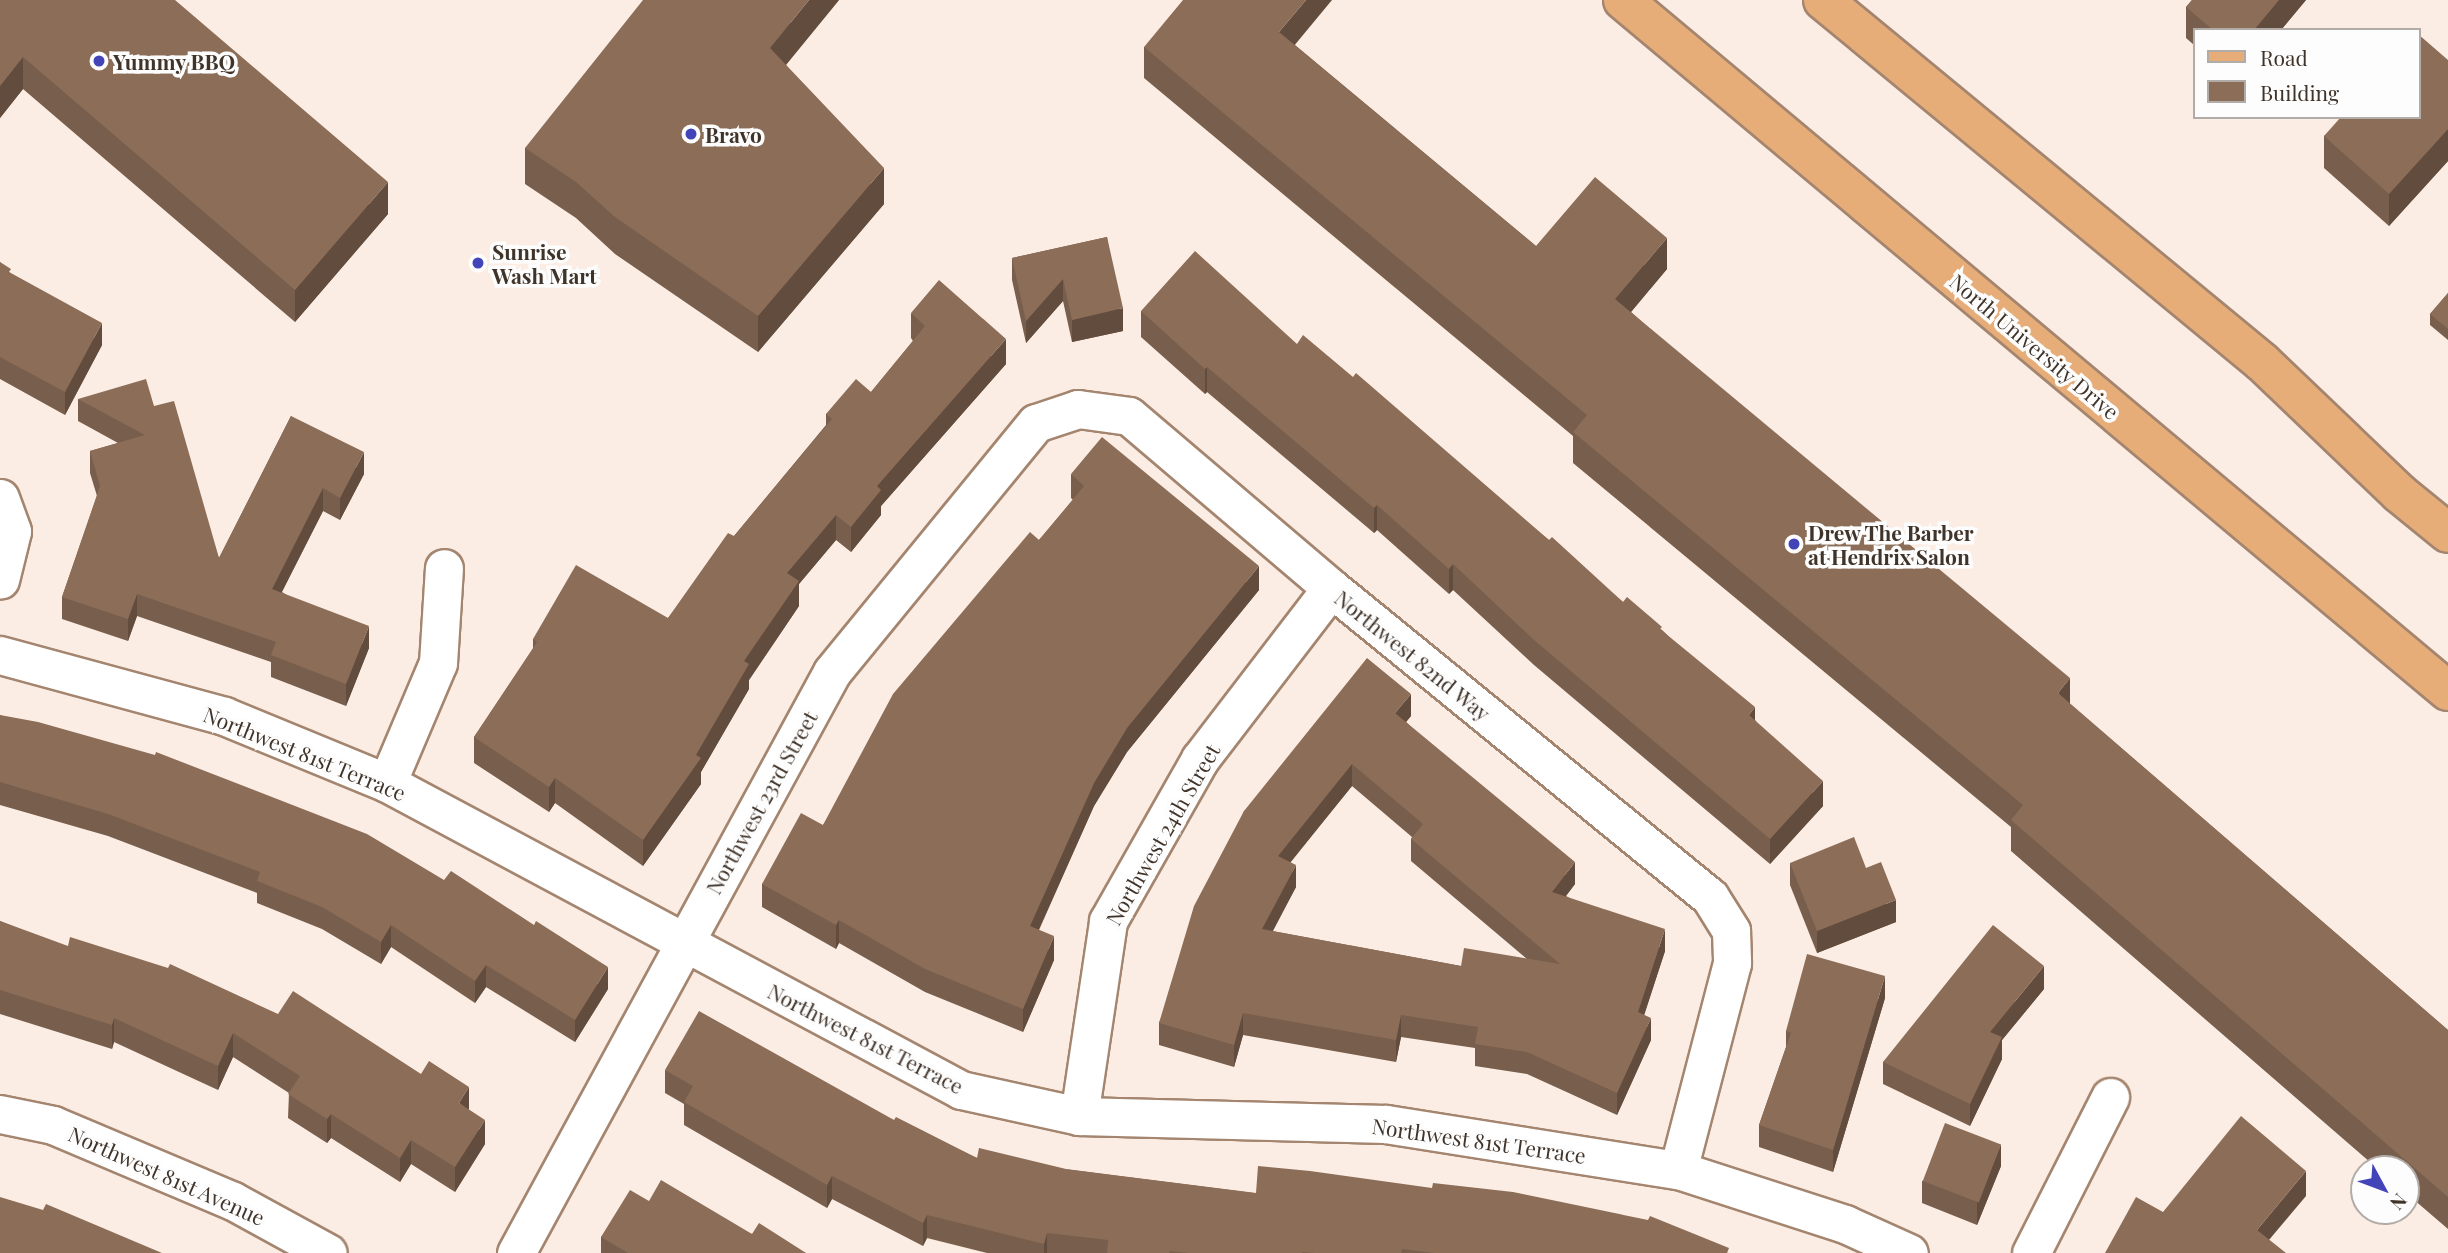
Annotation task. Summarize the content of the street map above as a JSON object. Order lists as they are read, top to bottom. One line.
{"streets":{"main road":["North University Drive"],"street":["Northwest 82nd Way","Northwest 81st Terrace","Northwest 23rd Street","Northwest 24th Street","Northwest 81st Avenue"]},"crossings":[["Northwest 82nd Way","Northwest 81st Terrace"],["Northwest 82nd Way","Northwest 23rd Street"],["Northwest 82nd Way","Northwest 24th Street"],["Northwest 81st Terrace","Northwest 23rd Street"],["Northwest 81st Terrace","Northwest 24th Street"]],"places":["Yummy BBQ","Bravo","Sunrise Wash Mart","Drew The Barber at Hendrix Salon"],"legend":["Road","Building"],"north":"bottom right"}
